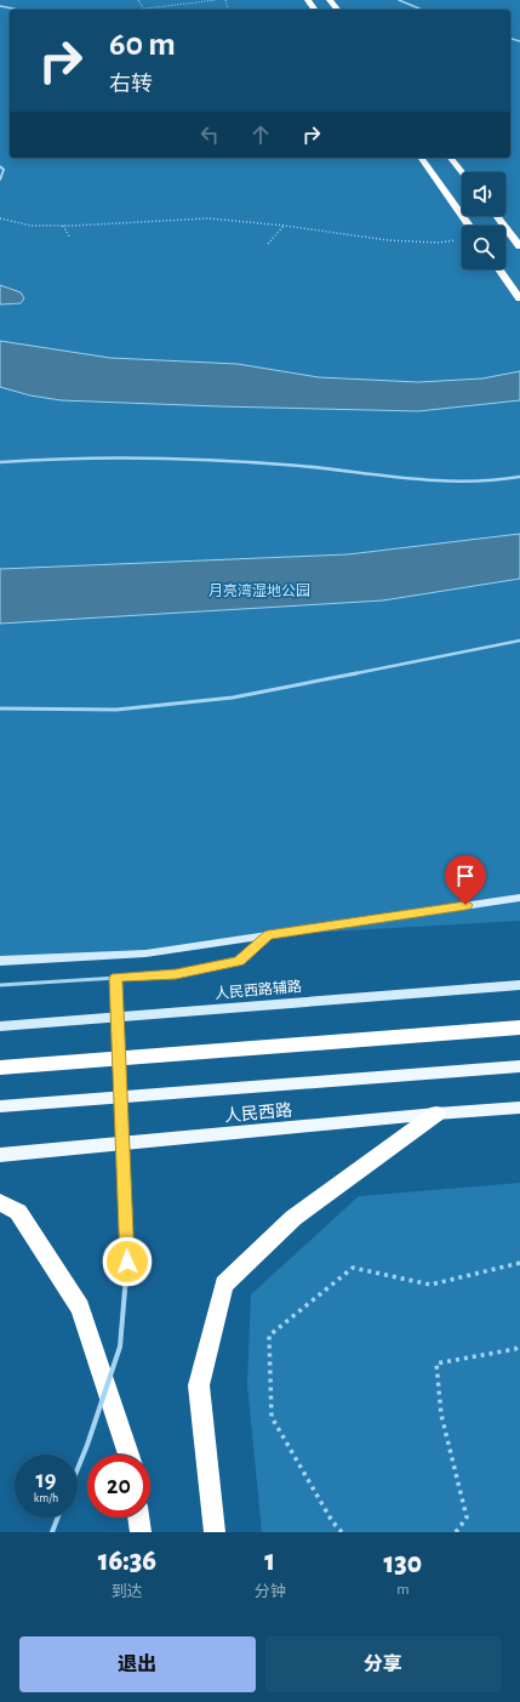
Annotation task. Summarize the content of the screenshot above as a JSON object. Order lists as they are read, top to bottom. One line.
{"streets":{"main road":["人民西路"],"street":["人民西路辅路"]},"parks":["月亮湾湿地公园"],"page":{"turn":["60 m","右转"],"speed":"19 km/h","limit":"20","eta":["16:36","到达","1","分钟","130","m"],"buttons":["退出","分享"]}}
